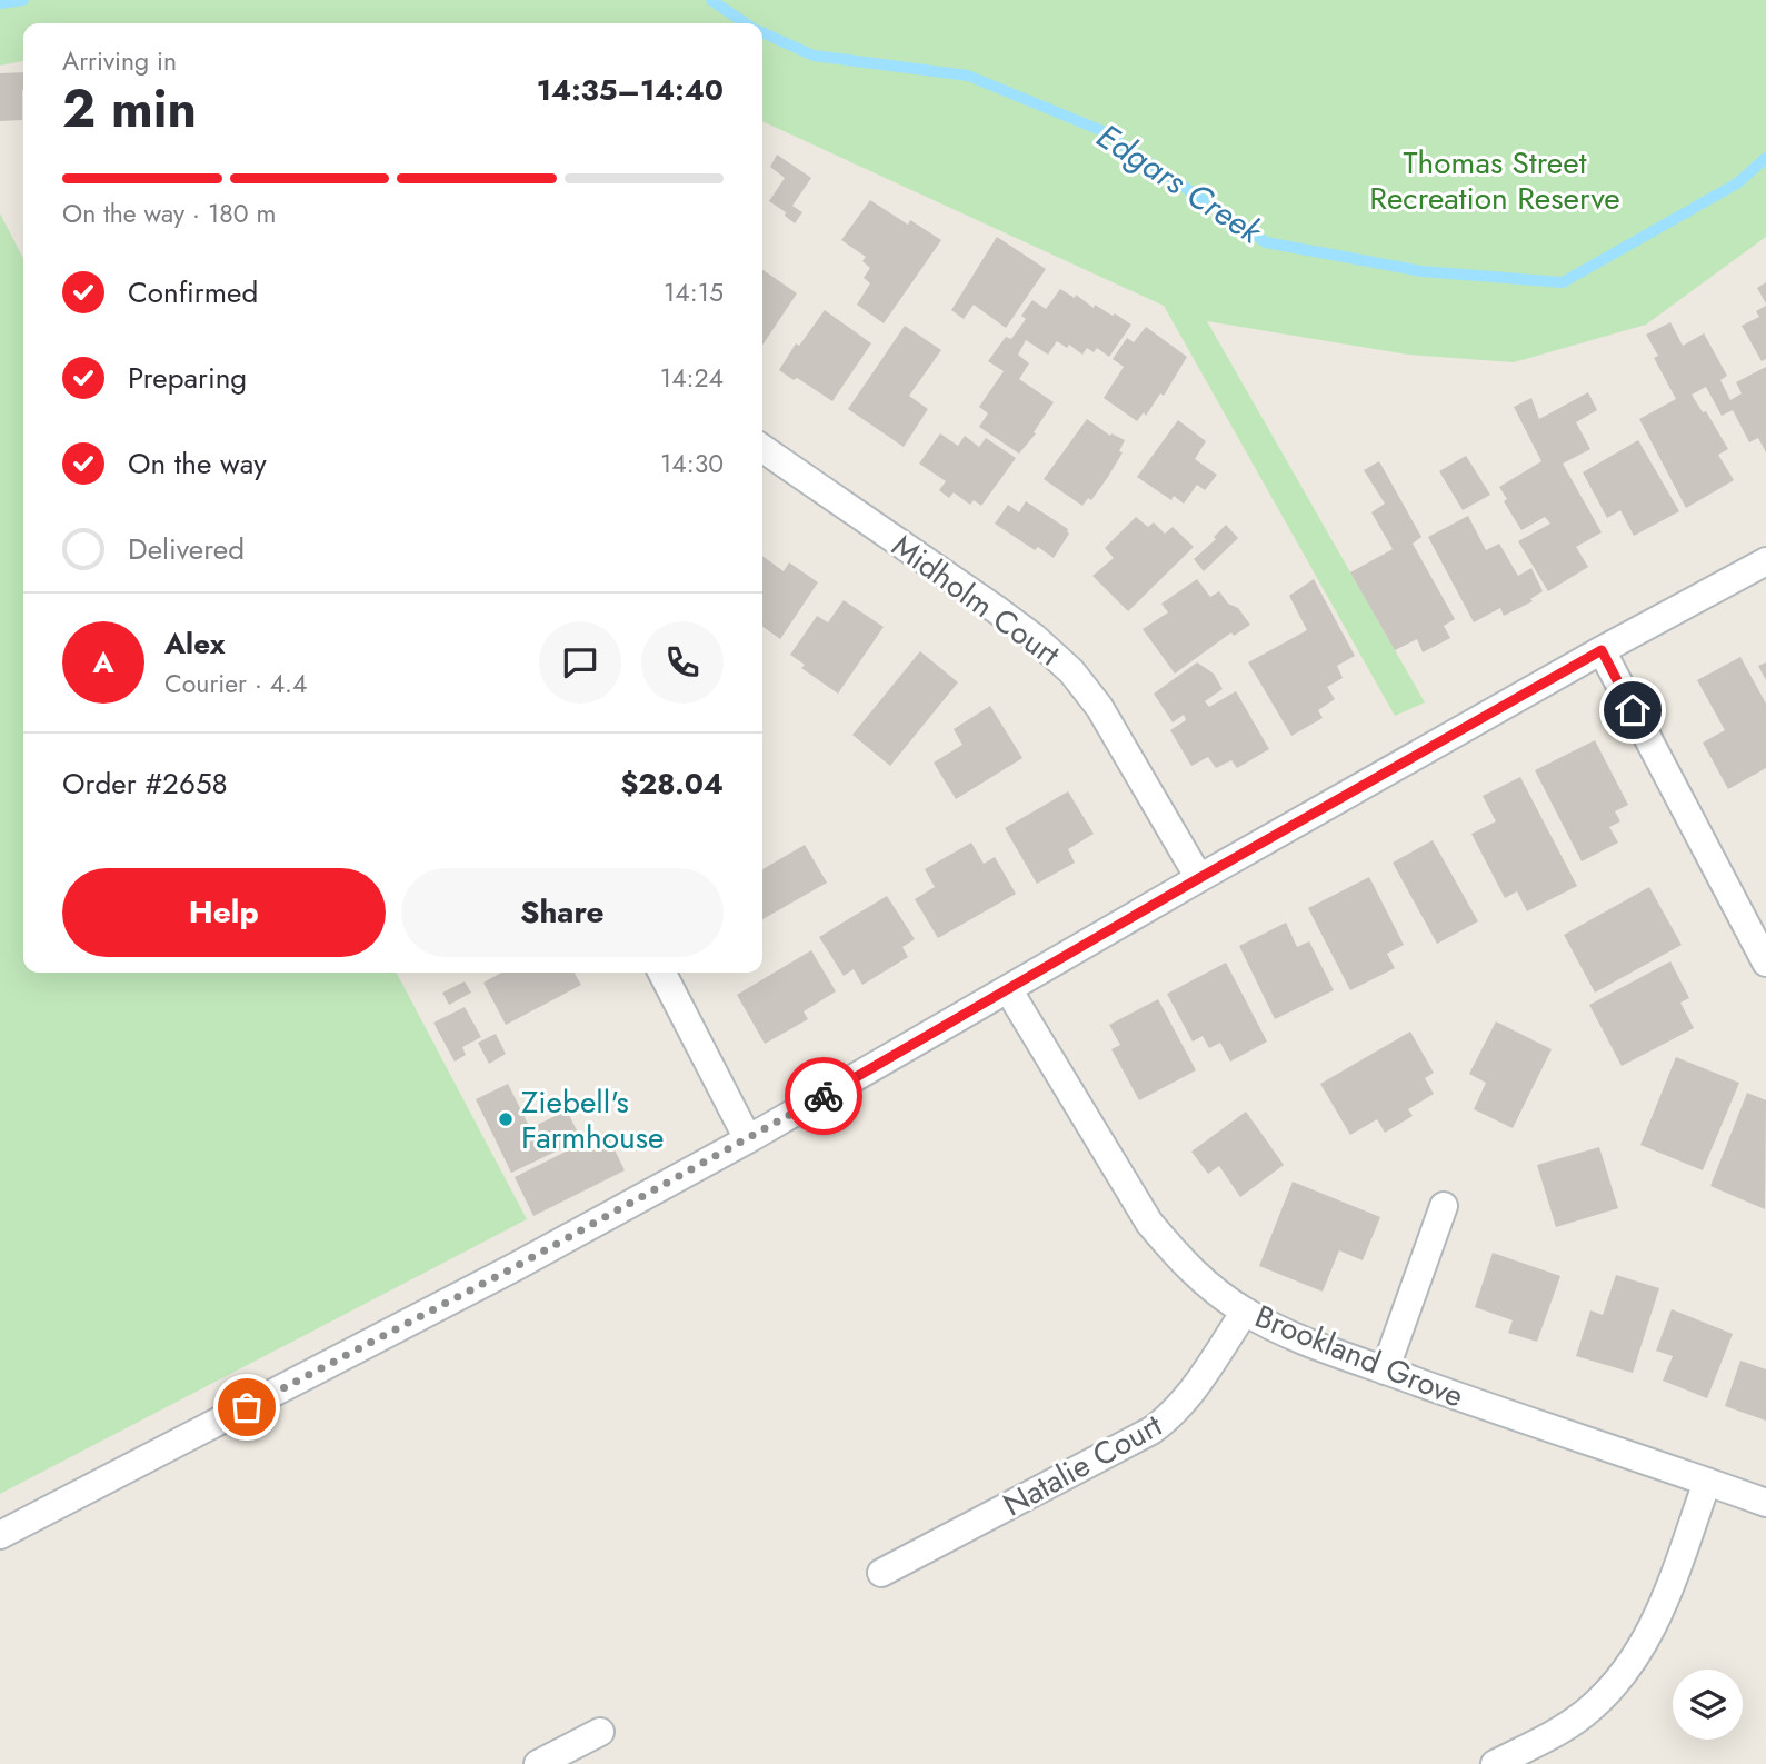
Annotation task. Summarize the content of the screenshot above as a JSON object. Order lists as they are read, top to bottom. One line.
{"streets":{"street":["Midholm Court","Brookland Grove","Natalie Court"]},"crossings":[["Brookland Grove","Natalie Court"]],"water":["Edgars Creek"],"parks":["Thomas Street Recreation Reserve"],"places":["Ziebell's Farmhouse"],"page":{"heading":["2 min","Arriving in","14:35–14:40"],"panel":["Alex","Courier · 4.4","Order #2658","$28.04"],"bar":"On the way · 180 m","list":[["Confirmed","14:15"],["Preparing","14:24"],["On the way","14:30"],"Delivered"],"round":"A","buttons":["Help","Share"]}}
